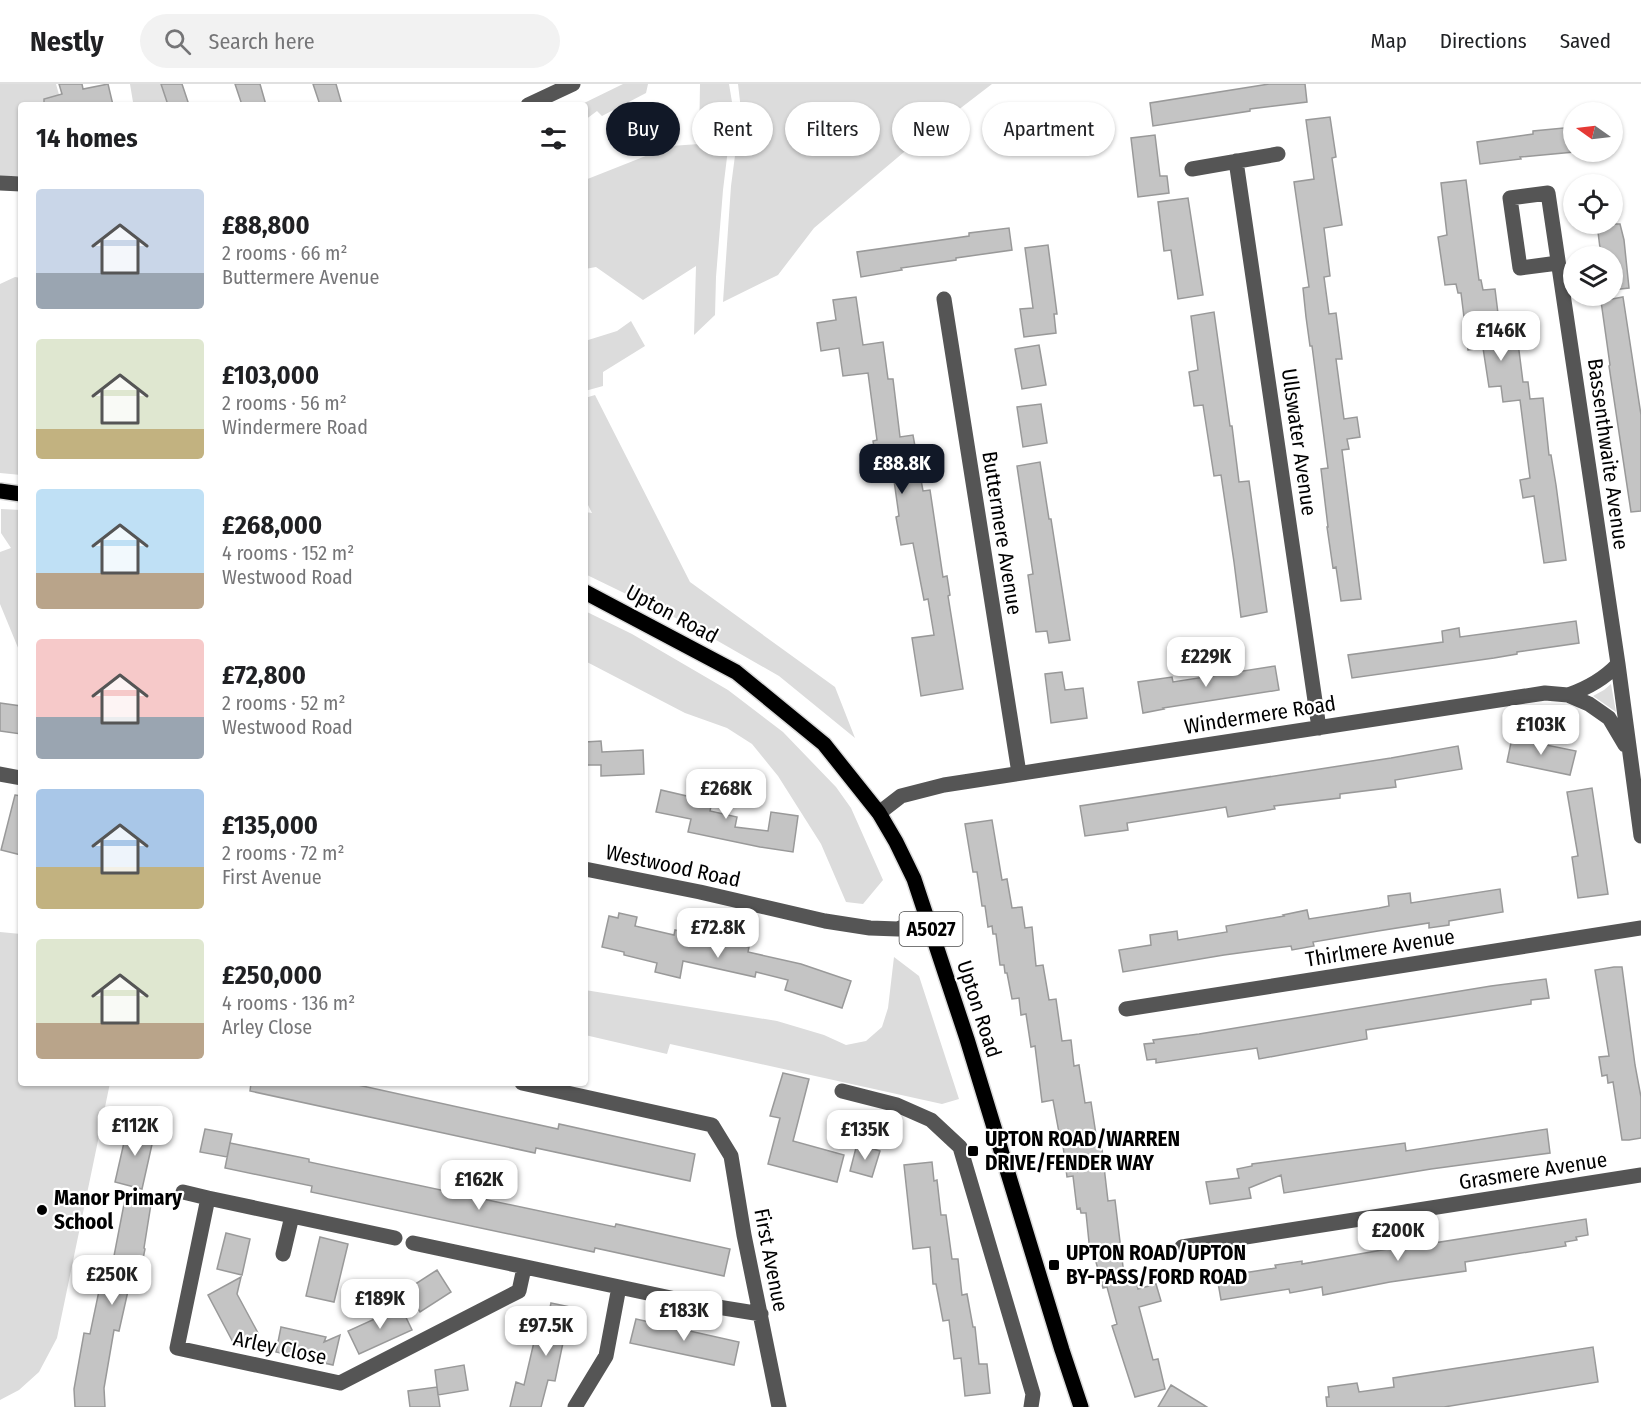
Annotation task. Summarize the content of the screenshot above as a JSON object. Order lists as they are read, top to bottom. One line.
{"streets":{"main road":["Upton Road","A5027"],"street":["Ullswater Avenue","Bassenthwaite Avenue","Buttermere Avenue","Windermere Road","Westwood Road","Thirlmere Avenue","Grasmere Avenue","First Avenue","Arley Close"]},"crossings":[["Ullswater Avenue","Windermere Road"],["Bassenthwaite Avenue","Windermere Road"],["Buttermere Avenue","Windermere Road"],["Upton Road","Windermere Road"],["Upton Road","Westwood Road"]],"places":{"transit":["UPTON ROAD/WARREN DRIVE/FENDER WAY","UPTON ROAD/UPTON BY-PASS/FORD ROAD"],"other":["Manor Primary School"]},"north":"left","page":{"header":"Nestly","search":"Search here","nav":["Map","Directions","Saved"],"chip":["Buy","Rent","Filters","New","Apartment"],"heading":"14 homes","list":[{"name":"£88,800","note":"2 rooms · 66 m² · Buttermere Avenue"},{"name":"£103,000","note":"2 rooms · 56 m² · Windermere Road"},{"name":"£268,000","note":"4 rooms · 152 m² · Westwood Road"},{"name":"£72,800","note":"2 rooms · 52 m² · Westwood Road"},{"name":"£135,000","note":"2 rooms · 72 m² · First Avenue"},{"name":"£250,000","note":"4 rooms · 136 m² · Arley Close"}],"price":["£146K","£88.8K","£229K","£103K","£268K","£72.8K","£112K","£135K","£162K","£200K","£250K","£189K","£183K","£97.5K"]}}
